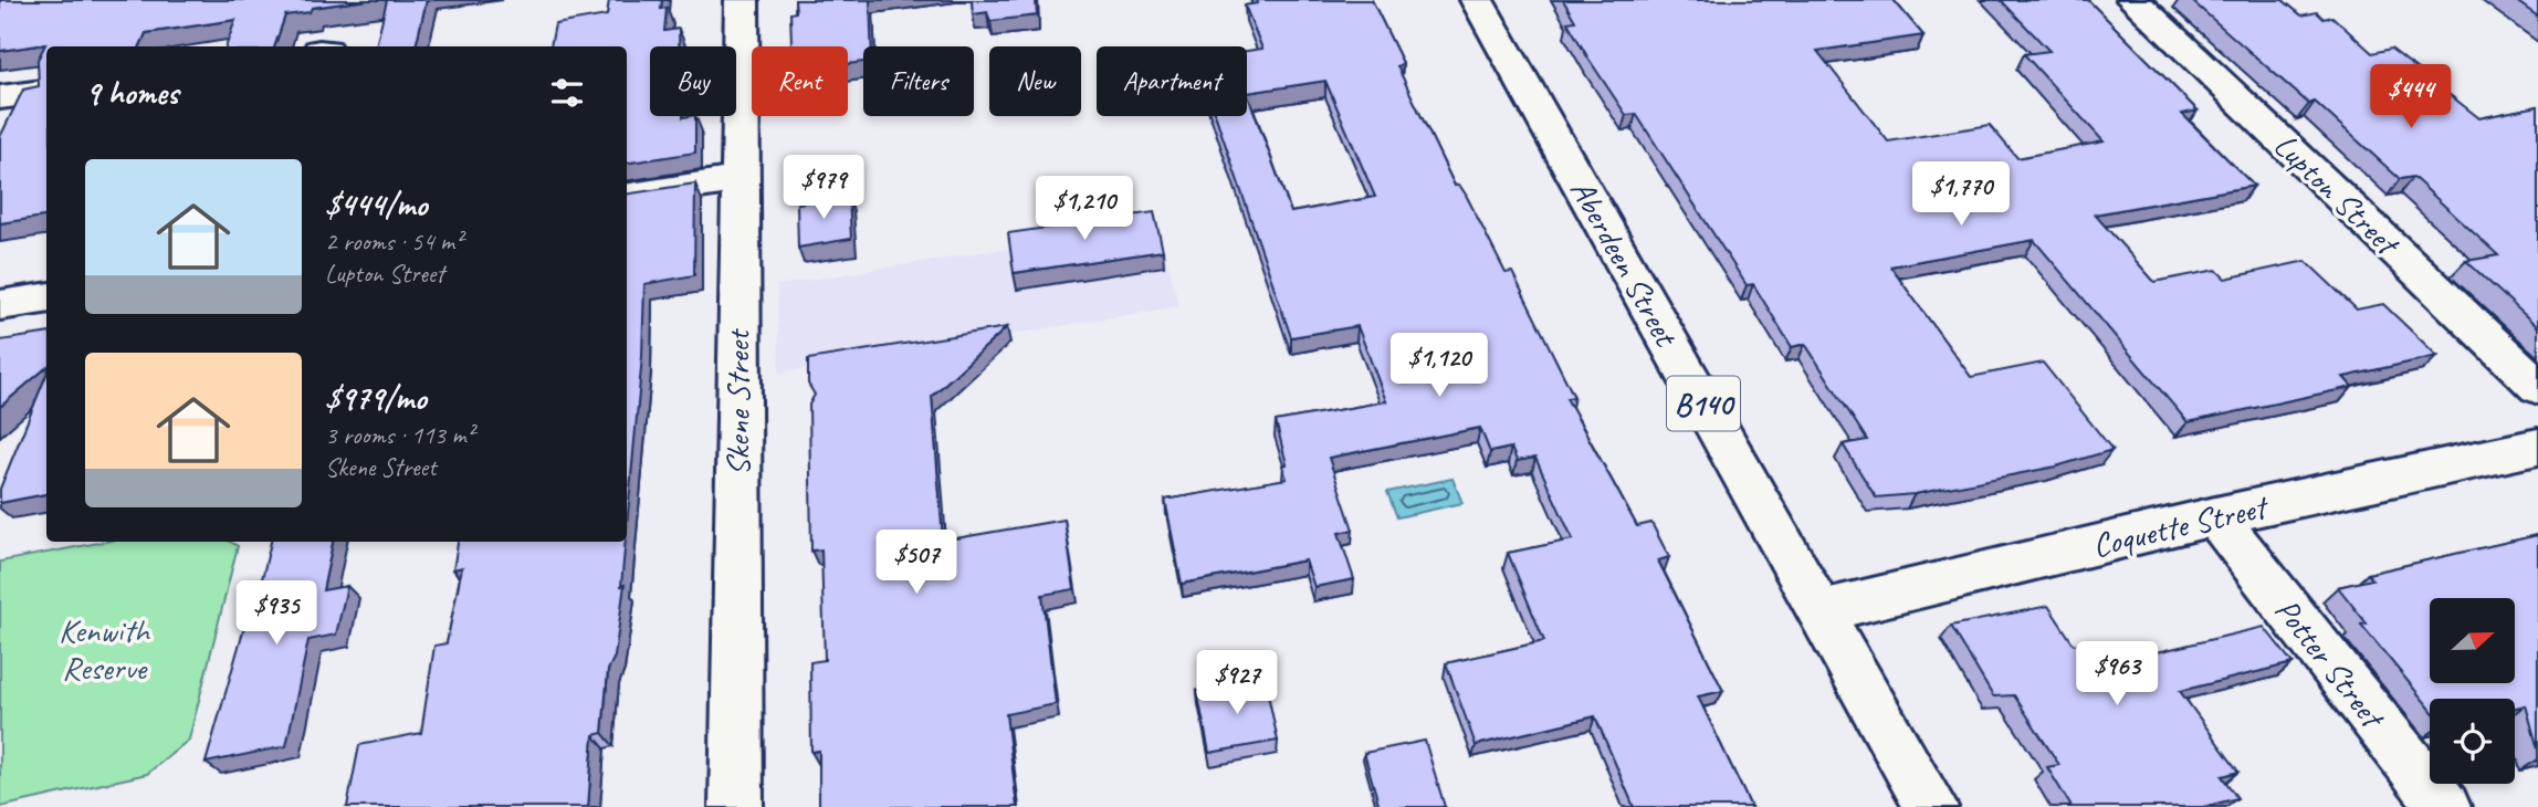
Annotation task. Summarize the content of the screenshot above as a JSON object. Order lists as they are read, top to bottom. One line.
{"streets":{"street":["Lupton Street","Aberdeen Street","Skene Street","B140","Coquette Street","Potter Street"]},"crossings":[["Aberdeen Street","Coquette Street"],["Coquette Street","Potter Street"]],"parks":["Kenwith Reserve"],"north":"right","page":{"chip":["Buy","Rent","Filters","New","Apartment"],"heading":"9 homes","price":["$444","$979","$1,770","$1,210","$1,120","$507","$935","$963","$927"],"list":[{"name":"$444/mo","note":"2 rooms · 54 m² · Lupton Street"},{"name":"$979/mo","note":"3 rooms · 113 m² · Skene Street"}]}}
